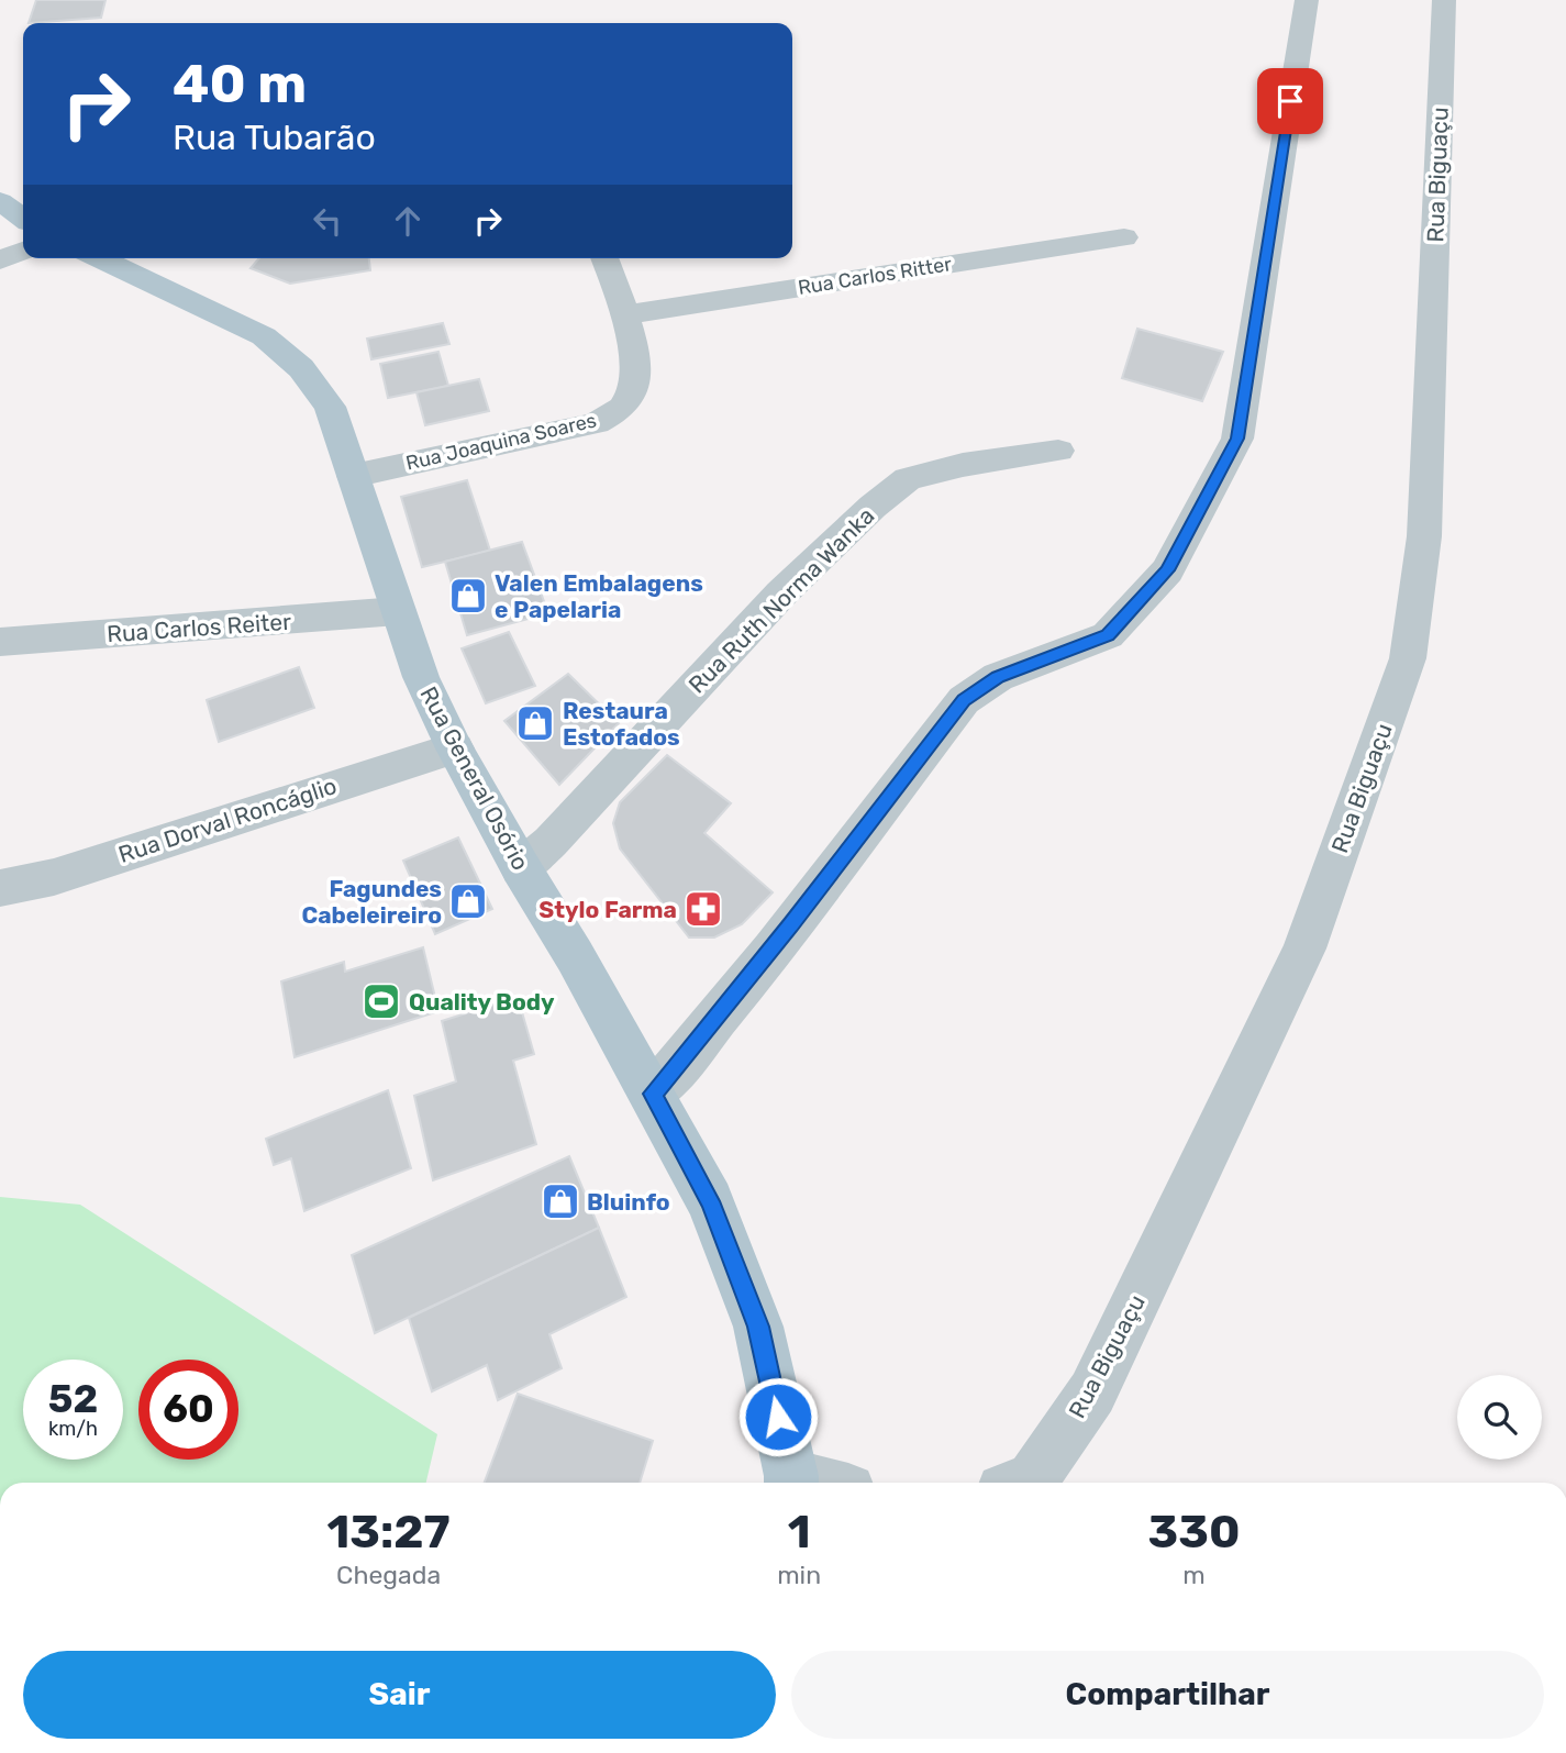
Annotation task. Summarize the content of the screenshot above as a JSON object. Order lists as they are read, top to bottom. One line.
{"streets":{"main road":["Rua General Osório"],"street":["Rua Biguaçu","Rua Carlos Ritter","Rua Joaquina Soares","Rua Ruth Norma Wanka","Rua Carlos Reiter","Rua Dorval Roncáglio"]},"crossings":[["Rua Carlos Ritter","Rua Joaquina Soares"],["Rua Joaquina Soares","Rua General Osório"],["Rua Ruth Norma Wanka","Rua General Osório"],["Rua Carlos Reiter","Rua General Osório"],["Rua General Osório","Rua Dorval Roncáglio"]],"places":{"shop":["Valen Embalagens e Papelaria","Restaura Estofados","Fagundes Cabeleireiro","Bluinfo"],"pharmacy":["Stylo Farma"],"sports":["Quality Body"]},"page":{"turn":["40 m","Rua Tubarão"],"speed":"52 km/h","limit":"60","eta":["13:27","Chegada","1","min","330","m"],"buttons":["Sair","Compartilhar"]}}
